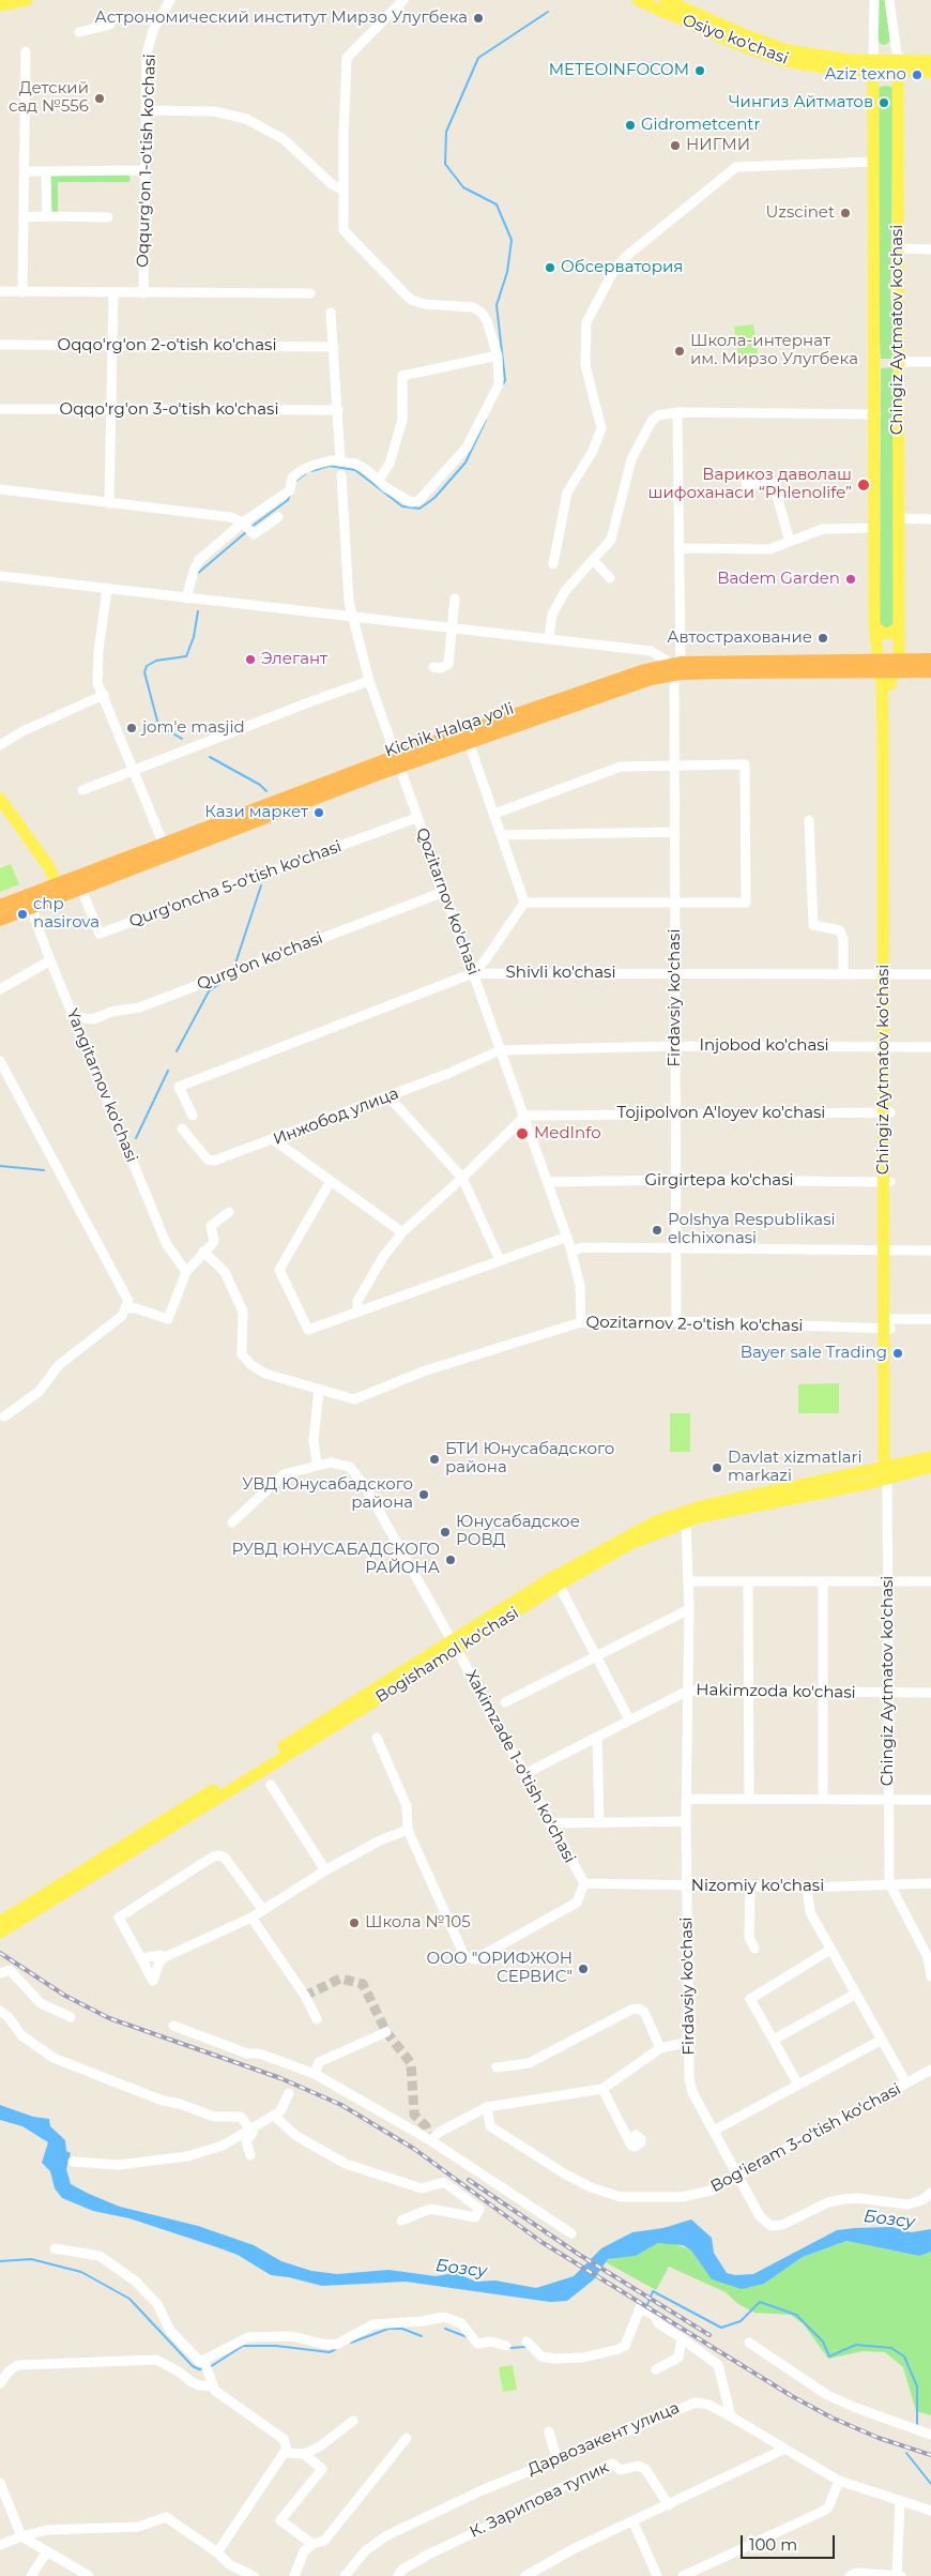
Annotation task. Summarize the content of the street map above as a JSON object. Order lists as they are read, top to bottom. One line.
{"streets":{"highway":["Kichik Halqa yo'li"],"main road":["Osiyo ko'chasi","Chingiz Aytmatov ko'chasi","Bogishamol ko'chasi"],"street":["Oqqurg'on 1-o'tish ko'chasi","Oqqo'rg'on 2-o'tish ko'chasi","Oqqo'rg'on 3-o'tish ko'chasi","Qurg'oncha 5-o'tish ko'chasi","Qozitarnov ko'chasi","Qurg'on ko'chasi","Shivli ko'chasi","Firdavsiy ko'chasi","Injobod ko'chasi","Yangitarnov ko'chasi","Tojipolvon A'loyev ko'chasi","Инжобод улица","Girgirtepa ko'chasi","Qozitarnov 2-o'tish ko'chasi","Hakimzoda ko'chasi","Xakimzade 1-o'tish ko'chasi","Nizomiy ko'chasi","Bog'ieram 3-o'tish ko'chasi","Дарвозакент улица","К. Зарипова тупик"]},"crossings":[["Osiyo ko'chasi","Chingiz Aytmatov ko'chasi"],["Chingiz Aytmatov ko'chasi","Kichik Halqa yo'li"],["Chingiz Aytmatov ko'chasi","Shivli ko'chasi"],["Chingiz Aytmatov ko'chasi","Injobod ko'chasi"],["Chingiz Aytmatov ko'chasi","Tojipolvon A'loyev ko'chasi"],["Chingiz Aytmatov ko'chasi","Girgirtepa ko'chasi"],["Chingiz Aytmatov ko'chasi","Qozitarnov 2-o'tish ko'chasi"],["Chingiz Aytmatov ko'chasi","Bogishamol ko'chasi"],["Chingiz Aytmatov ko'chasi","Hakimzoda ko'chasi"],["Chingiz Aytmatov ko'chasi","Nizomiy ko'chasi"],["Kichik Halqa yo'li","Qurg'oncha 5-o'tish ko'chasi"],["Kichik Halqa yo'li","Qozitarnov ko'chasi"],["Kichik Halqa yo'li","Firdavsiy ko'chasi"],["Kichik Halqa yo'li","Yangitarnov ko'chasi"],["Qurg'oncha 5-o'tish ko'chasi","Qozitarnov ko'chasi"],["Qozitarnov ko'chasi","Qurg'on ko'chasi"],["Qozitarnov ko'chasi","Shivli ko'chasi"],["Qozitarnov ko'chasi","Injobod ko'chasi"],["Qozitarnov ko'chasi","Tojipolvon A'loyev ko'chasi"],["Qozitarnov ko'chasi","Инжобод улица"],["Qozitarnov ko'chasi","Girgirtepa ko'chasi"],["Qozitarnov ko'chasi","Qozitarnov 2-o'tish ko'chasi"],["Qurg'on ko'chasi","Yangitarnov ko'chasi"],["Shivli ko'chasi","Firdavsiy ko'chasi"],["Firdavsiy ko'chasi","Injobod ko'chasi"],["Firdavsiy ko'chasi","Tojipolvon A'loyev ko'chasi"],["Firdavsiy ko'chasi","Girgirtepa ko'chasi"],["Firdavsiy ko'chasi","Qozitarnov 2-o'tish ko'chasi"],["Firdavsiy ko'chasi","Bogishamol ko'chasi"],["Firdavsiy ko'chasi","Hakimzoda ko'chasi"],["Firdavsiy ko'chasi","Nizomiy ko'chasi"],["Firdavsiy ko'chasi","Bog'ieram 3-o'tish ko'chasi"],["Injobod ko'chasi","Инжобод улица"],["Bogishamol ko'chasi","Xakimzade 1-o'tish ko'chasi"],["Hakimzoda ko'chasi","Xakimzade 1-o'tish ko'chasi"],["Xakimzade 1-o'tish ko'chasi","Nizomiy ko'chasi"]],"water":["Бозсу"],"places":["Астрономический институт Мирзо Улугбека","METEOINFOCOM","Aziz texno","Детский сад №556","Чингиз Айтматов","Gidrometcentr","НИГМИ","Uzscinet","Обсерватория","Школа-интернат им. Мирзо Улугбека","Варикоз даволаш шифоханаси “Phlenolife”","Badem Garden","Автострахование","Элегант","jom'e masjid","Кази маркет","chp nasirova","MedInfo","Polshya Respublikasi elchixonasi","Bayer sale Trading","БТИ Юнусабадского района","Davlat xizmatlari markazi","УВД Юнусабадского района","Юнусабадское РОВД","РУВД ЮНУСАБАДСКОГО РАЙОНА","Школа №105","ООО \"ОРИФЖОН СЕРВИС\""],"scale_bar":"100 m"}
